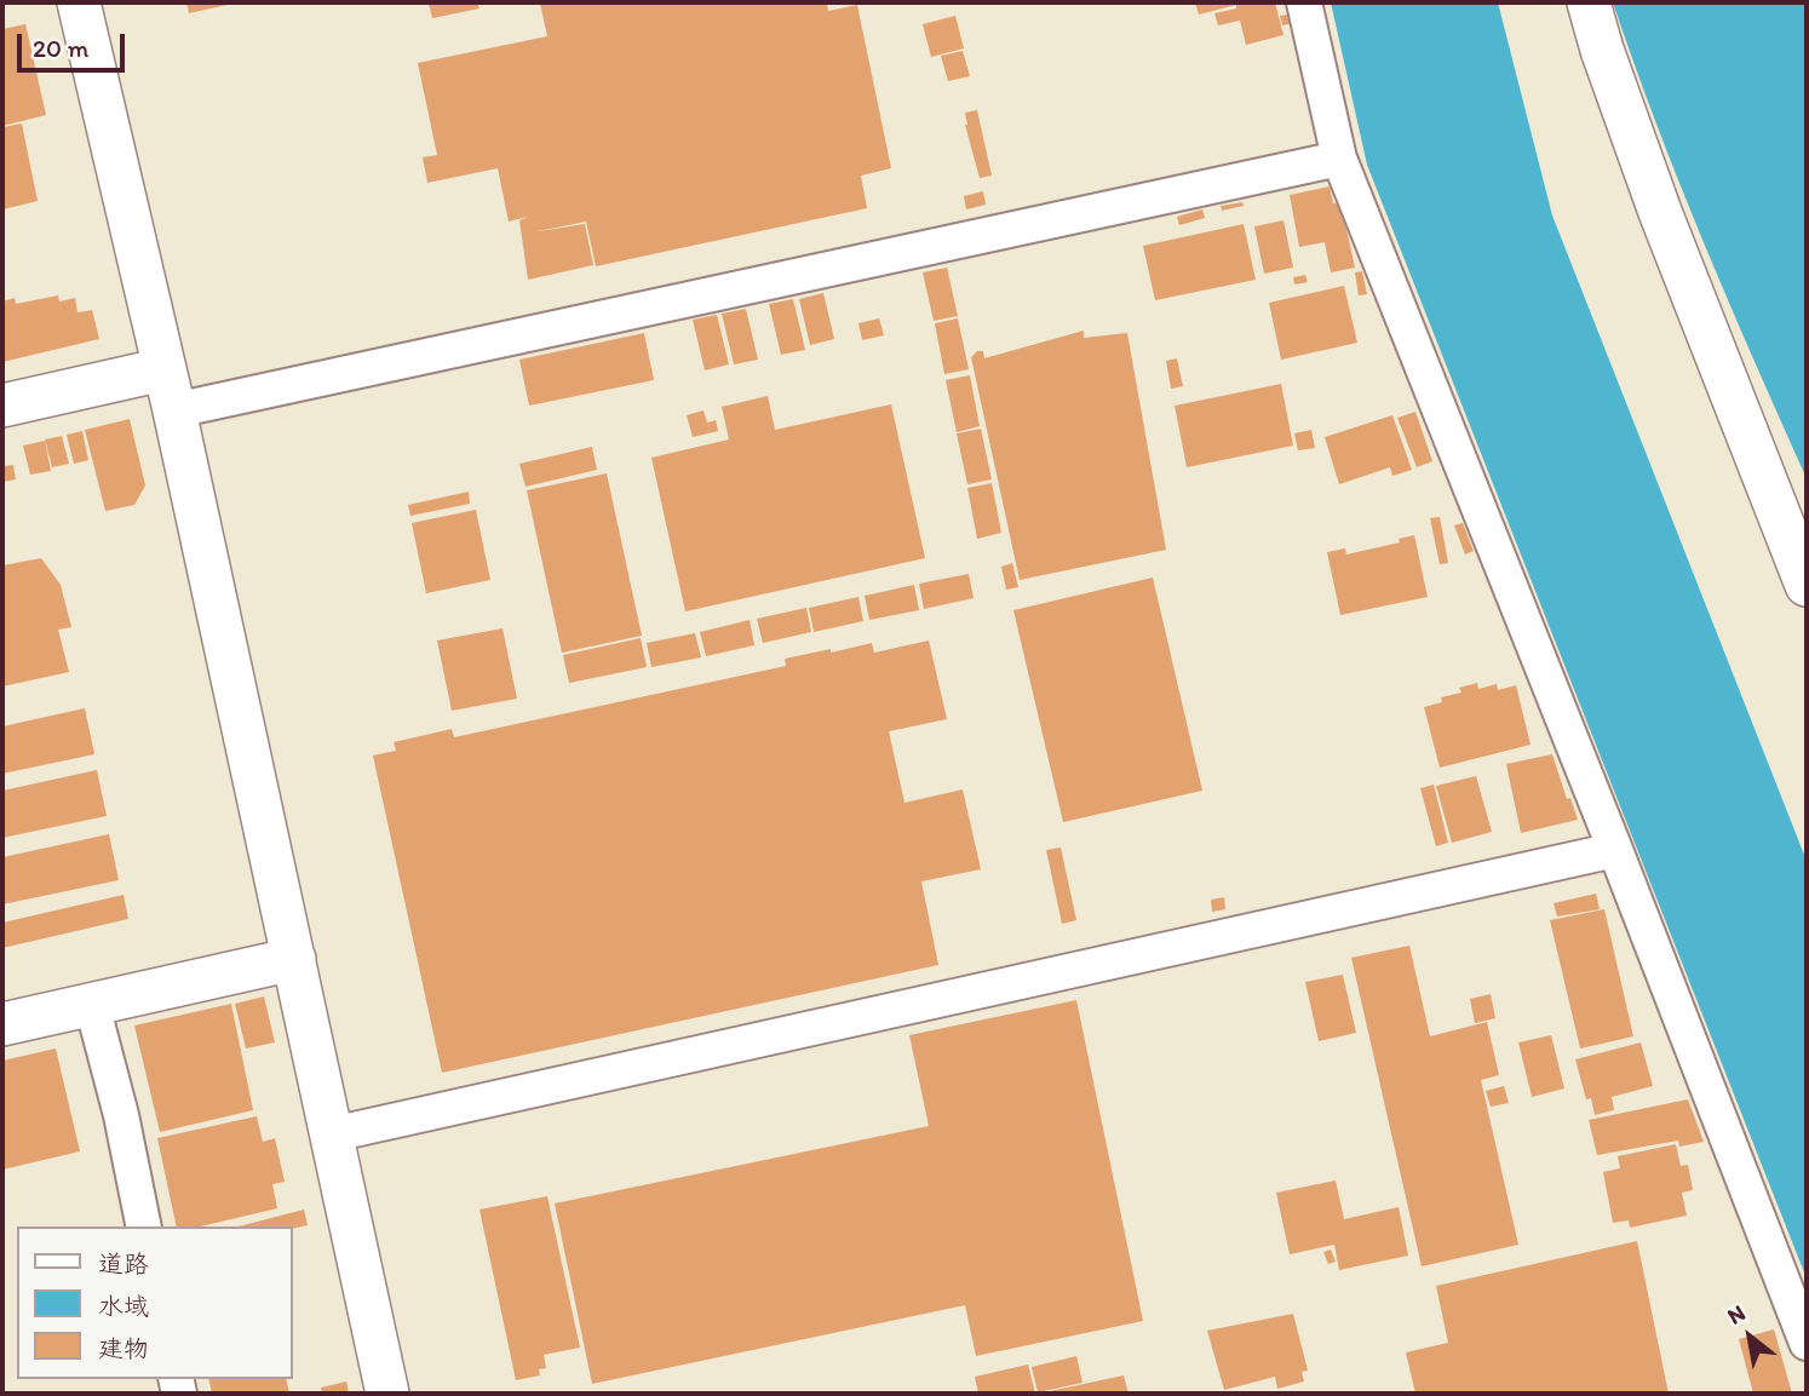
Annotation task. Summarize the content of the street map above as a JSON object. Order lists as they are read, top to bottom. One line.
{"legend":["道路","水域","建物"],"scale_bar":"20 m","north":"top left"}
